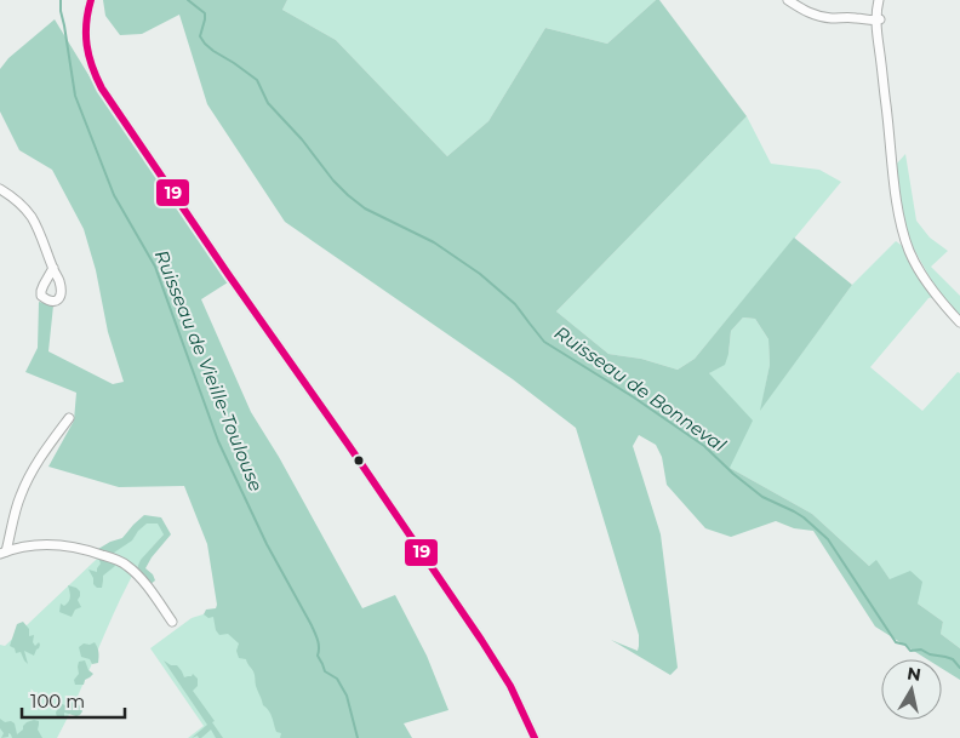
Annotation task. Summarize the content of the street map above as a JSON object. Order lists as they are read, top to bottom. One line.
{"water":["Ruisseau de Vieille-Toulouse","Ruisseau de Bonneval"],"lines":["transit line 19"],"scale_bar":"100 m","north":"top"}
